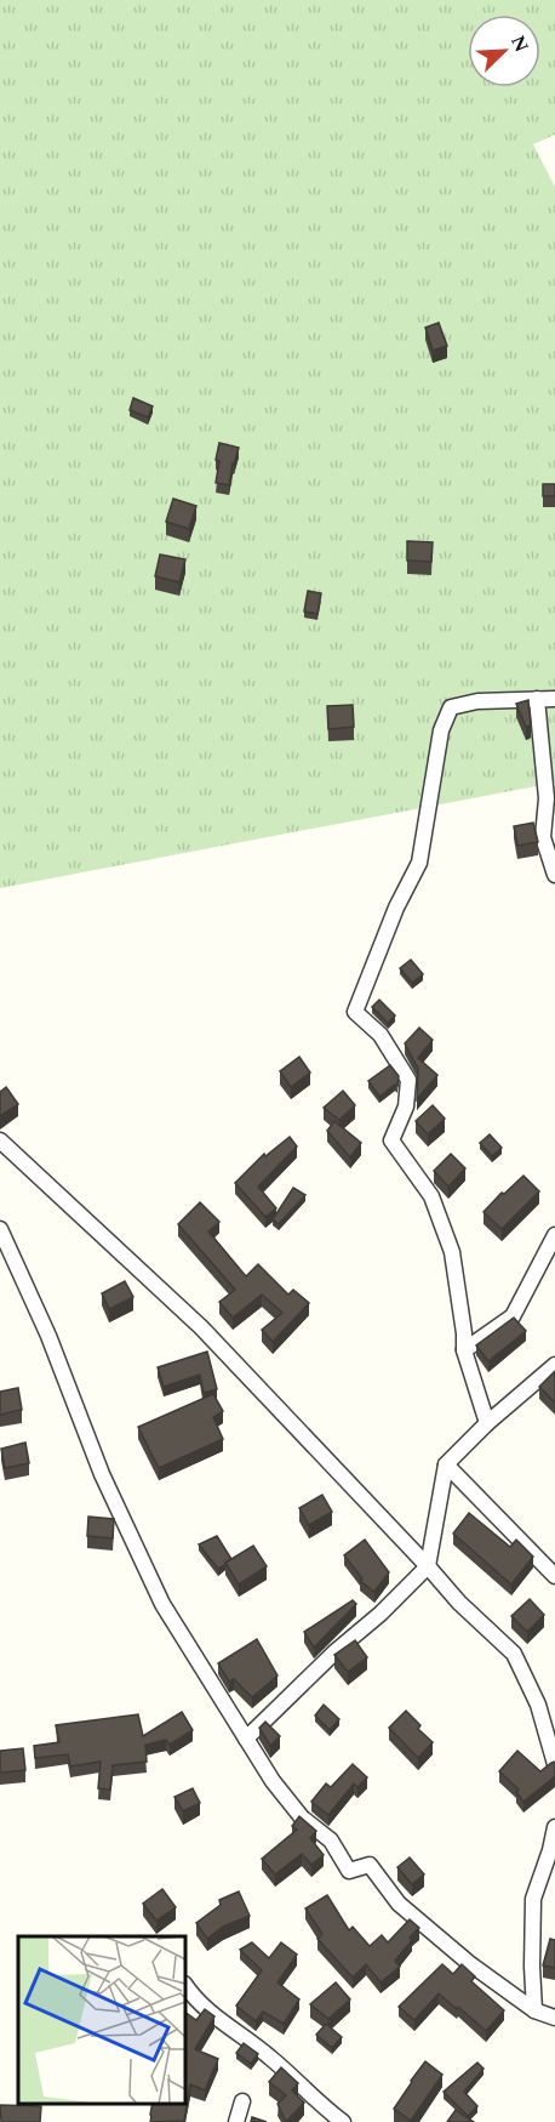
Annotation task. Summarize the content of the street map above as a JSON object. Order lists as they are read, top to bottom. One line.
{"north":"top right"}
